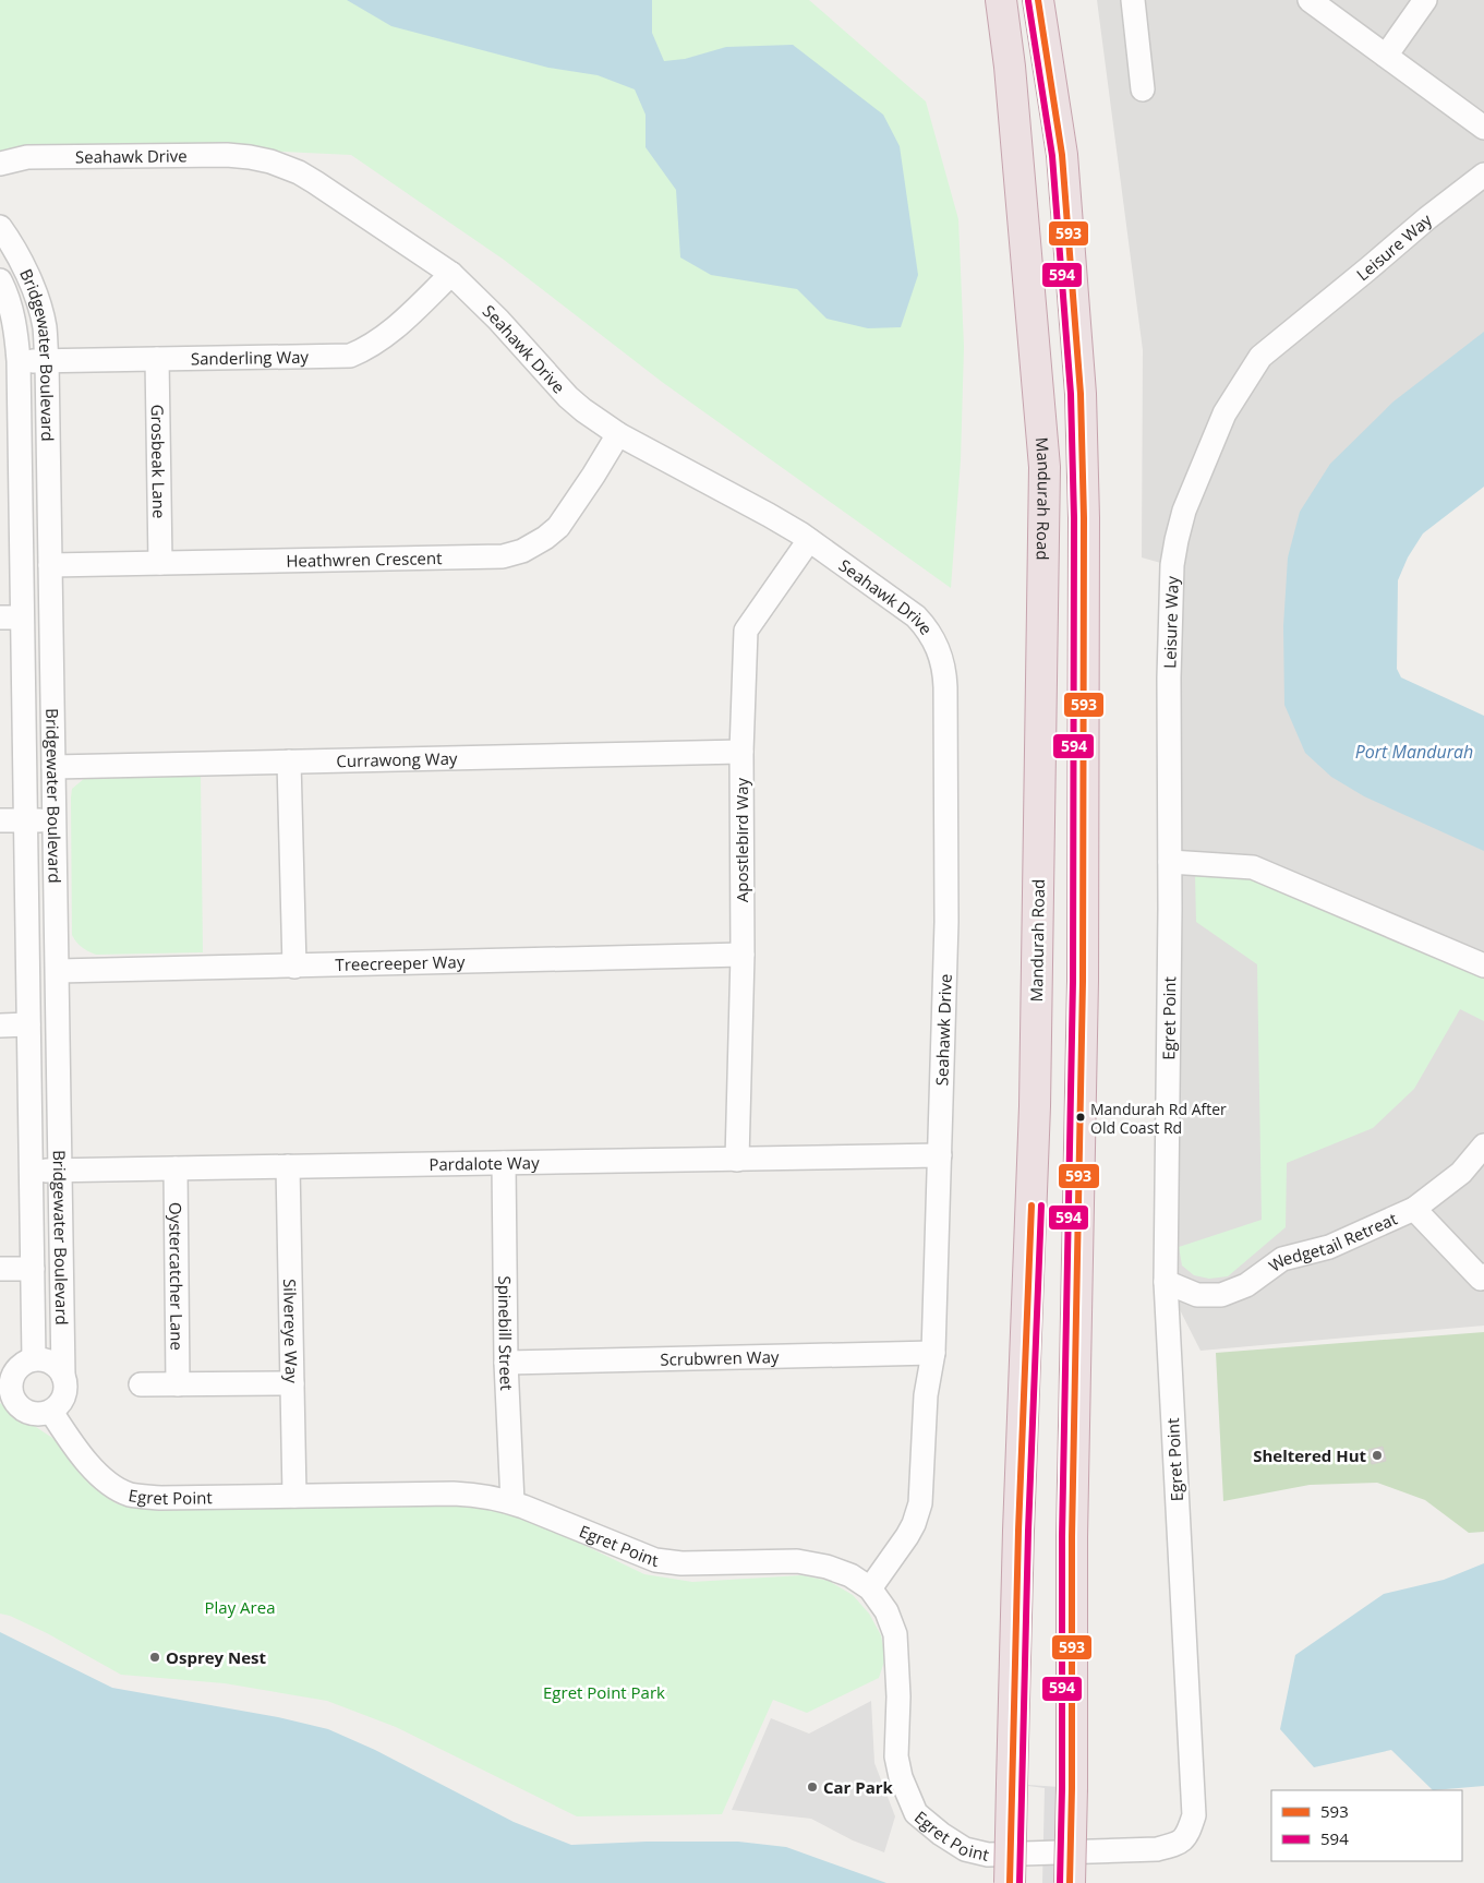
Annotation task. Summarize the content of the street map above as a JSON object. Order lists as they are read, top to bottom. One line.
{"streets":{"highway":["Mandurah Road"],"street":["Seahawk Drive","Leisure Way","Bridgewater Boulevard","Sanderling Way","Grosbeak Lane","Heathwren Crescent","Currawong Way","Apostlebird Way","Treecreeper Way","Egret Point","Pardalote Way","Wedgetail Retreat","Oystercatcher Lane","Silvereye Way","Spinebill Street","Scrubwren Way"]},"crossings":[["Seahawk Drive","Sanderling Way"],["Seahawk Drive","Heathwren Crescent"],["Seahawk Drive","Apostlebird Way"],["Seahawk Drive","Egret Point"],["Seahawk Drive","Pardalote Way"],["Seahawk Drive","Scrubwren Way"],["Leisure Way","Egret Point"],["Bridgewater Boulevard","Sanderling Way"],["Bridgewater Boulevard","Heathwren Crescent"],["Bridgewater Boulevard","Currawong Way"],["Bridgewater Boulevard","Treecreeper Way"],["Bridgewater Boulevard","Egret Point"],["Bridgewater Boulevard","Pardalote Way"],["Sanderling Way","Grosbeak Lane"],["Grosbeak Lane","Heathwren Crescent"],["Currawong Way","Apostlebird Way"],["Apostlebird Way","Treecreeper Way"],["Apostlebird Way","Pardalote Way"],["Egret Point","Wedgetail Retreat"],["Egret Point","Silvereye Way"],["Egret Point","Spinebill Street"],["Pardalote Way","Oystercatcher Lane"],["Pardalote Way","Silvereye Way"],["Pardalote Way","Spinebill Street"],["Spinebill Street","Scrubwren Way"]],"water":["Port Mandurah"],"parks":["Play Area","Egret Point Park"],"places":["Mandurah Rd After Old Coast Rd","Sheltered Hut","Osprey Nest","Car Park"],"lines":["transit line 593","transit line 594"],"legend":["593","594"]}
